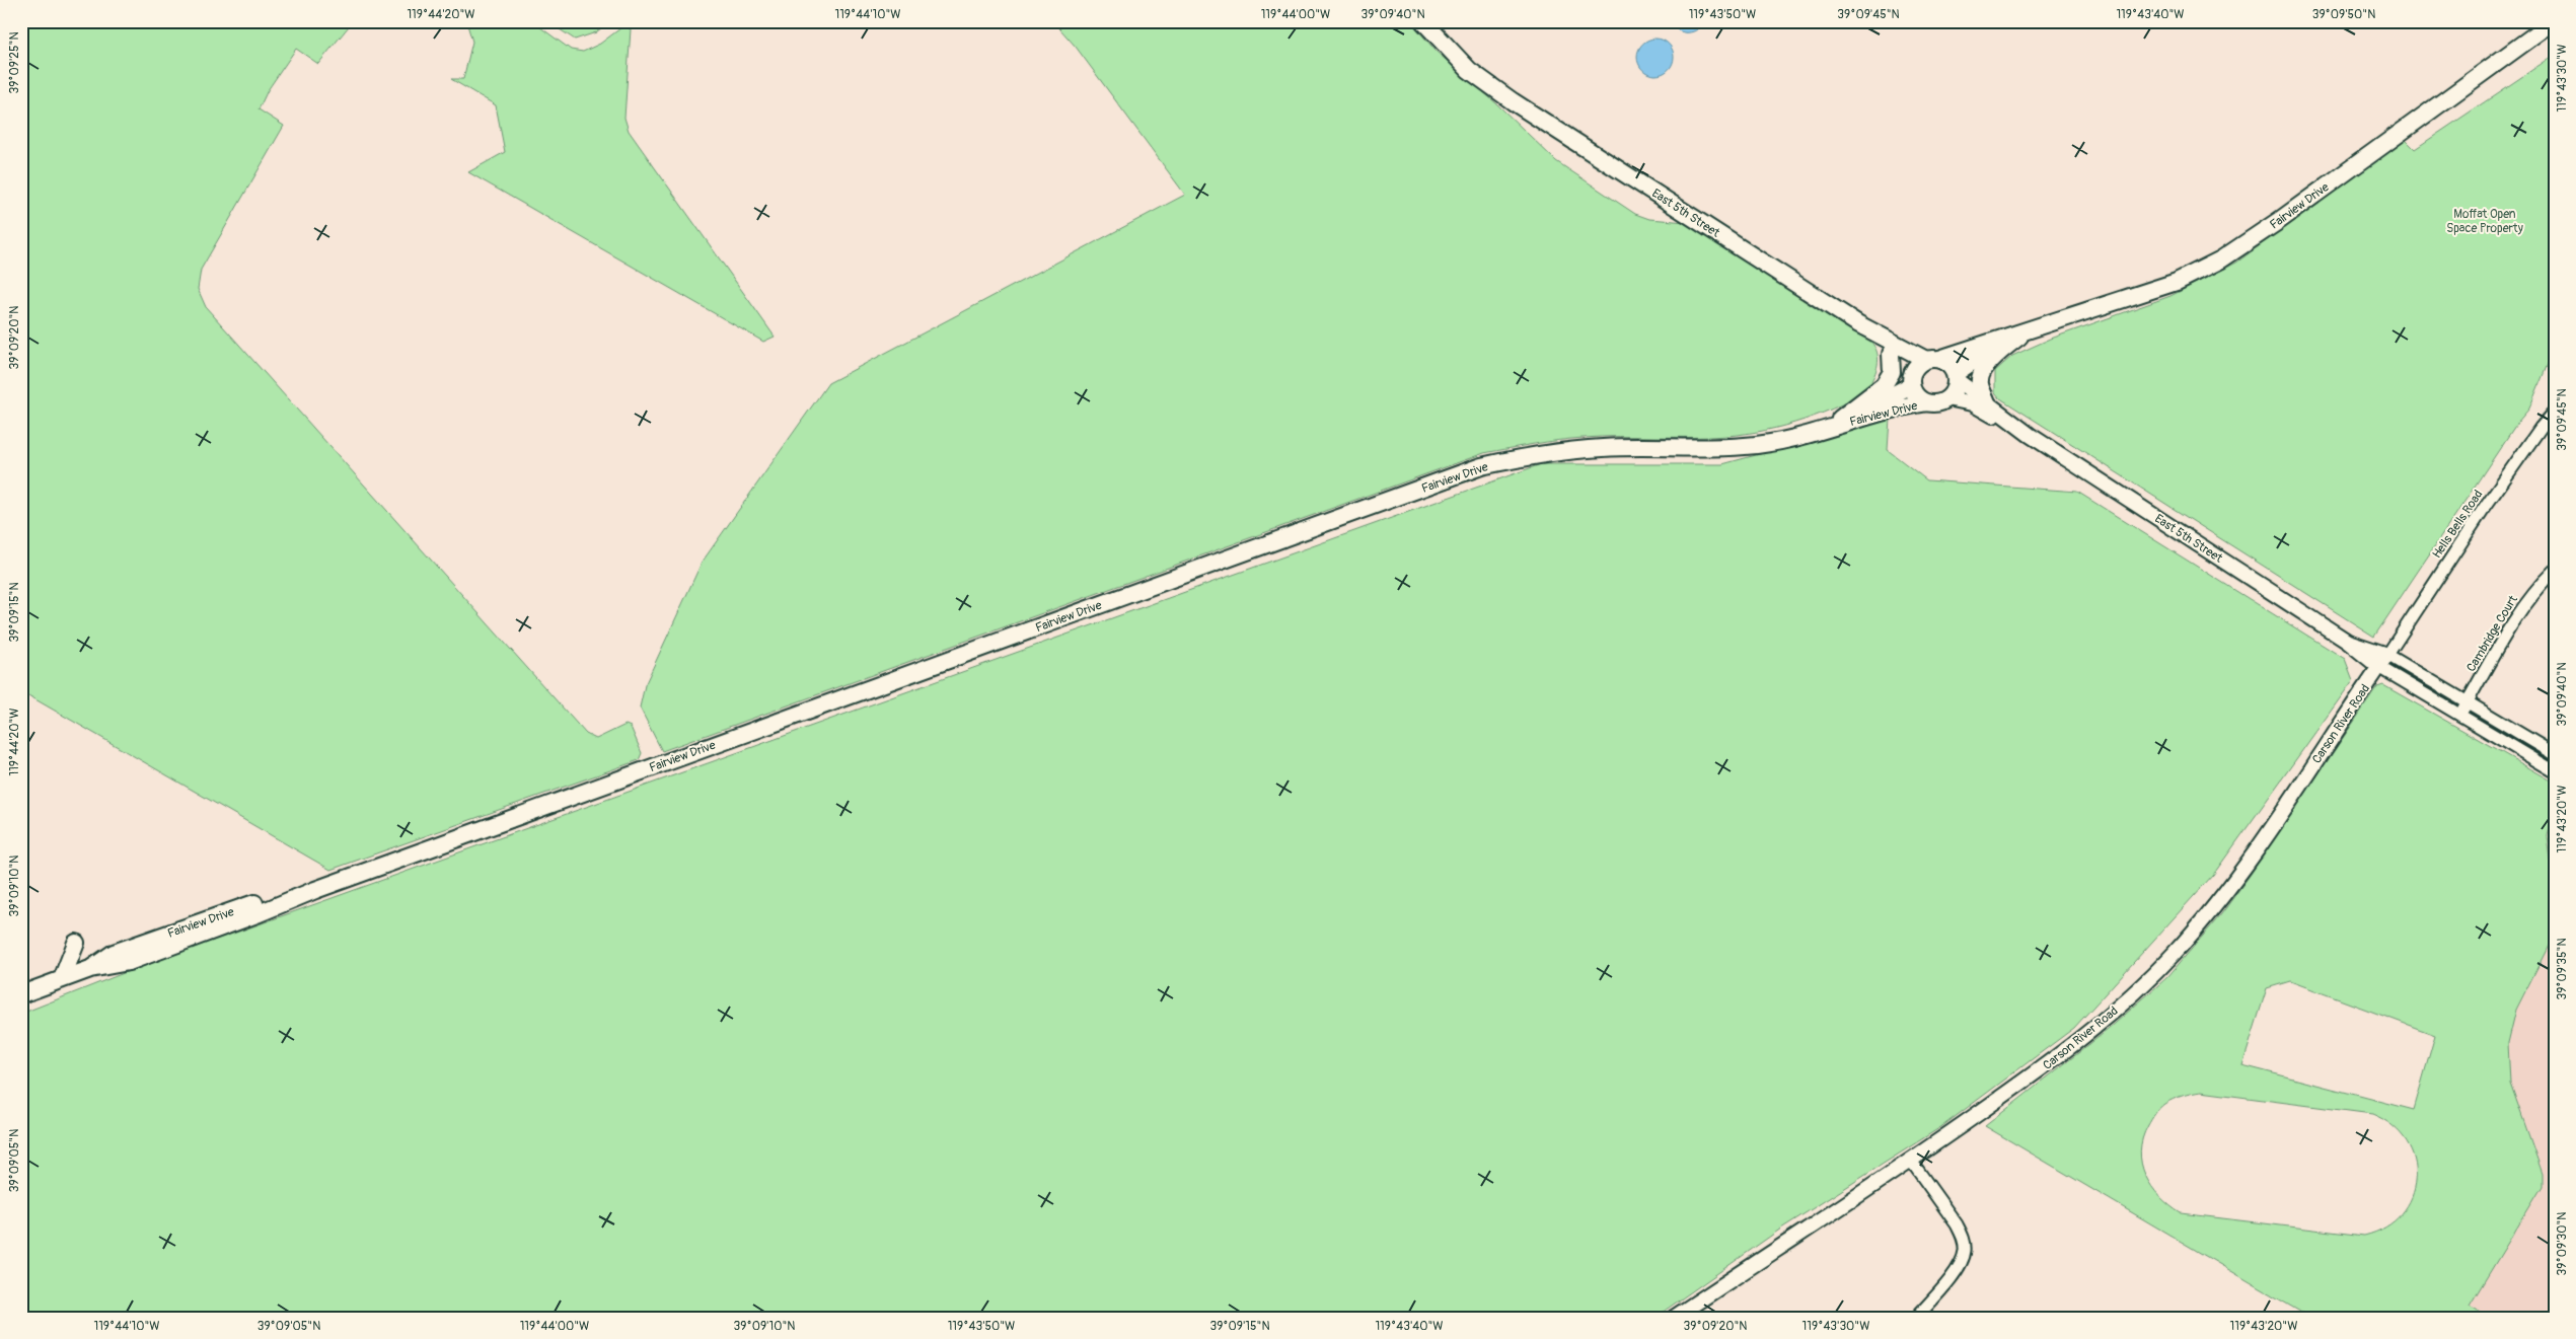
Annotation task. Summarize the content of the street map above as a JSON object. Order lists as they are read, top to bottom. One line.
{"streets":{"main road":["Fairview Drive","East 5th Street"],"street":["Hells Bells Road","Cambridge Court","Carson River Road"]},"crossings":[["Fairview Drive","East 5th Street"],["East 5th Street","Hells Bells Road"],["East 5th Street","Cambridge Court"],["East 5th Street","Carson River Road"],["Hells Bells Road","Carson River Road"]],"parks":["Moffat Open Space Property"],"coordinates":["119°44'20\"W","119°44'10\"W","119°44'00\"W","39°09'40\"N","119°43'50\"W","39°09'45\"N","119°43'40\"W","39°09'50\"N","39°09'25\"N","119°43'30\"W","39°09'20\"N","39°09'15\"N","119°43'20\"W","39°09'10\"N","39°09'35\"N","39°09'05\"N","39°09'30\"N"]}
